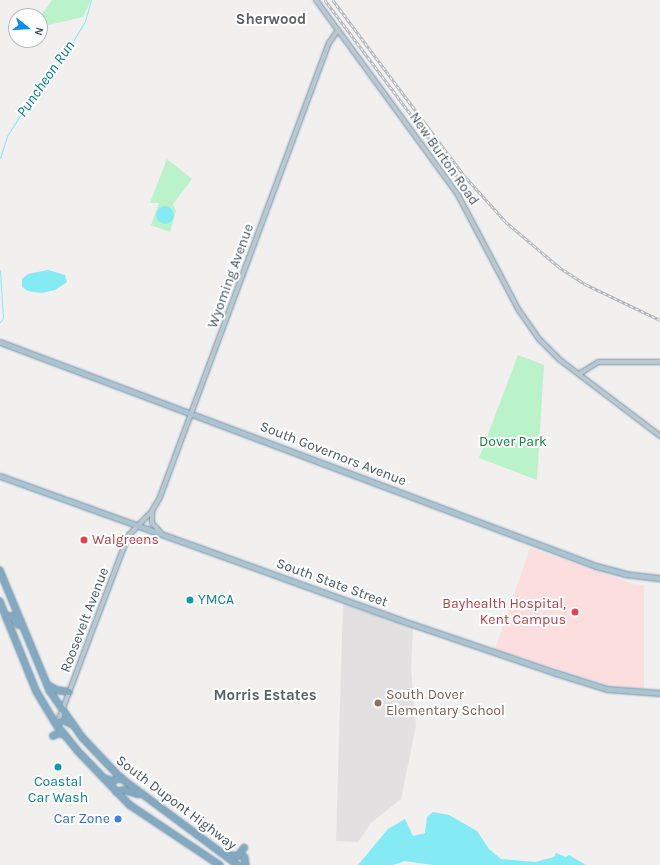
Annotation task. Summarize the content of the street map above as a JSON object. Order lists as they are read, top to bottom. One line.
{"streets":{"highway":["South Dupont Highway"],"main road":["South Governors Avenue","South State Street"],"street":["New Burton Road","Wyoming Avenue","Roosevelt Avenue"]},"crossings":[["New Burton Road","Wyoming Avenue"],["Wyoming Avenue","South Governors Avenue"],["Wyoming Avenue","South State Street"],["Wyoming Avenue","Roosevelt Avenue"],["South State Street","Roosevelt Avenue"],["Roosevelt Avenue","South Dupont Highway"]],"districts":["Sherwood","Morris Estates"],"water":["Puncheon Run"],"parks":["Dover Park"],"places":["Walgreens","YMCA","Bayhealth Hospital, Kent Campus","South Dover Elementary School","Coastal Car Wash","Car Zone"],"north":"right"}
